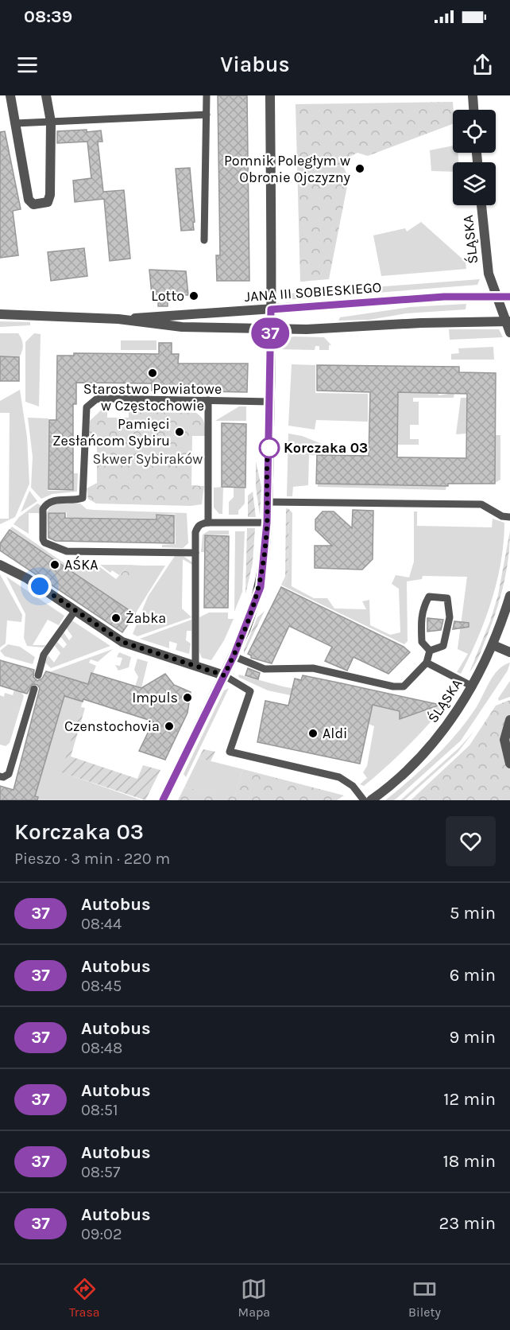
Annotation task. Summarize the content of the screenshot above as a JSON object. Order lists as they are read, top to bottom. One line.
{"streets":{"street":["ŚLĄSKA","JANA III SOBIESKIEGO"]},"crossings":[["ŚLĄSKA","JANA III SOBIESKIEGO"]],"parks":["Skwer Sybiraków"],"places":["Pomnik Poległym w Obronie Ojczyzny","Lotto","Starostwo Powiatowe w Częstochowie","Pamięci Zesłańcom Sybiru","Korczaka 03","AŚKA","Żabka","Impuls","Czenstochovia","Aldi"],"lines":["bus line 37"],"page":{"status":"08:39","header":"Viabus","on_map":"37","heading":["Korczaka 03","Pieszo · 3 min · 220 m"],"list":[{"mark":"37","name":"Autobus","note":"08:44","value":"5 min"},{"mark":"37","name":"Autobus","note":"08:45","value":"6 min"},{"mark":"37","name":"Autobus","note":"08:48","value":"9 min"},{"mark":"37","name":"Autobus","note":"08:51","value":"12 min"},{"mark":"37","name":"Autobus","note":"08:57","value":"18 min"},{"mark":"37","name":"Autobus","note":"09:02","value":"23 min"}],"tabs":["Trasa","Mapa","Bilety"]}}
